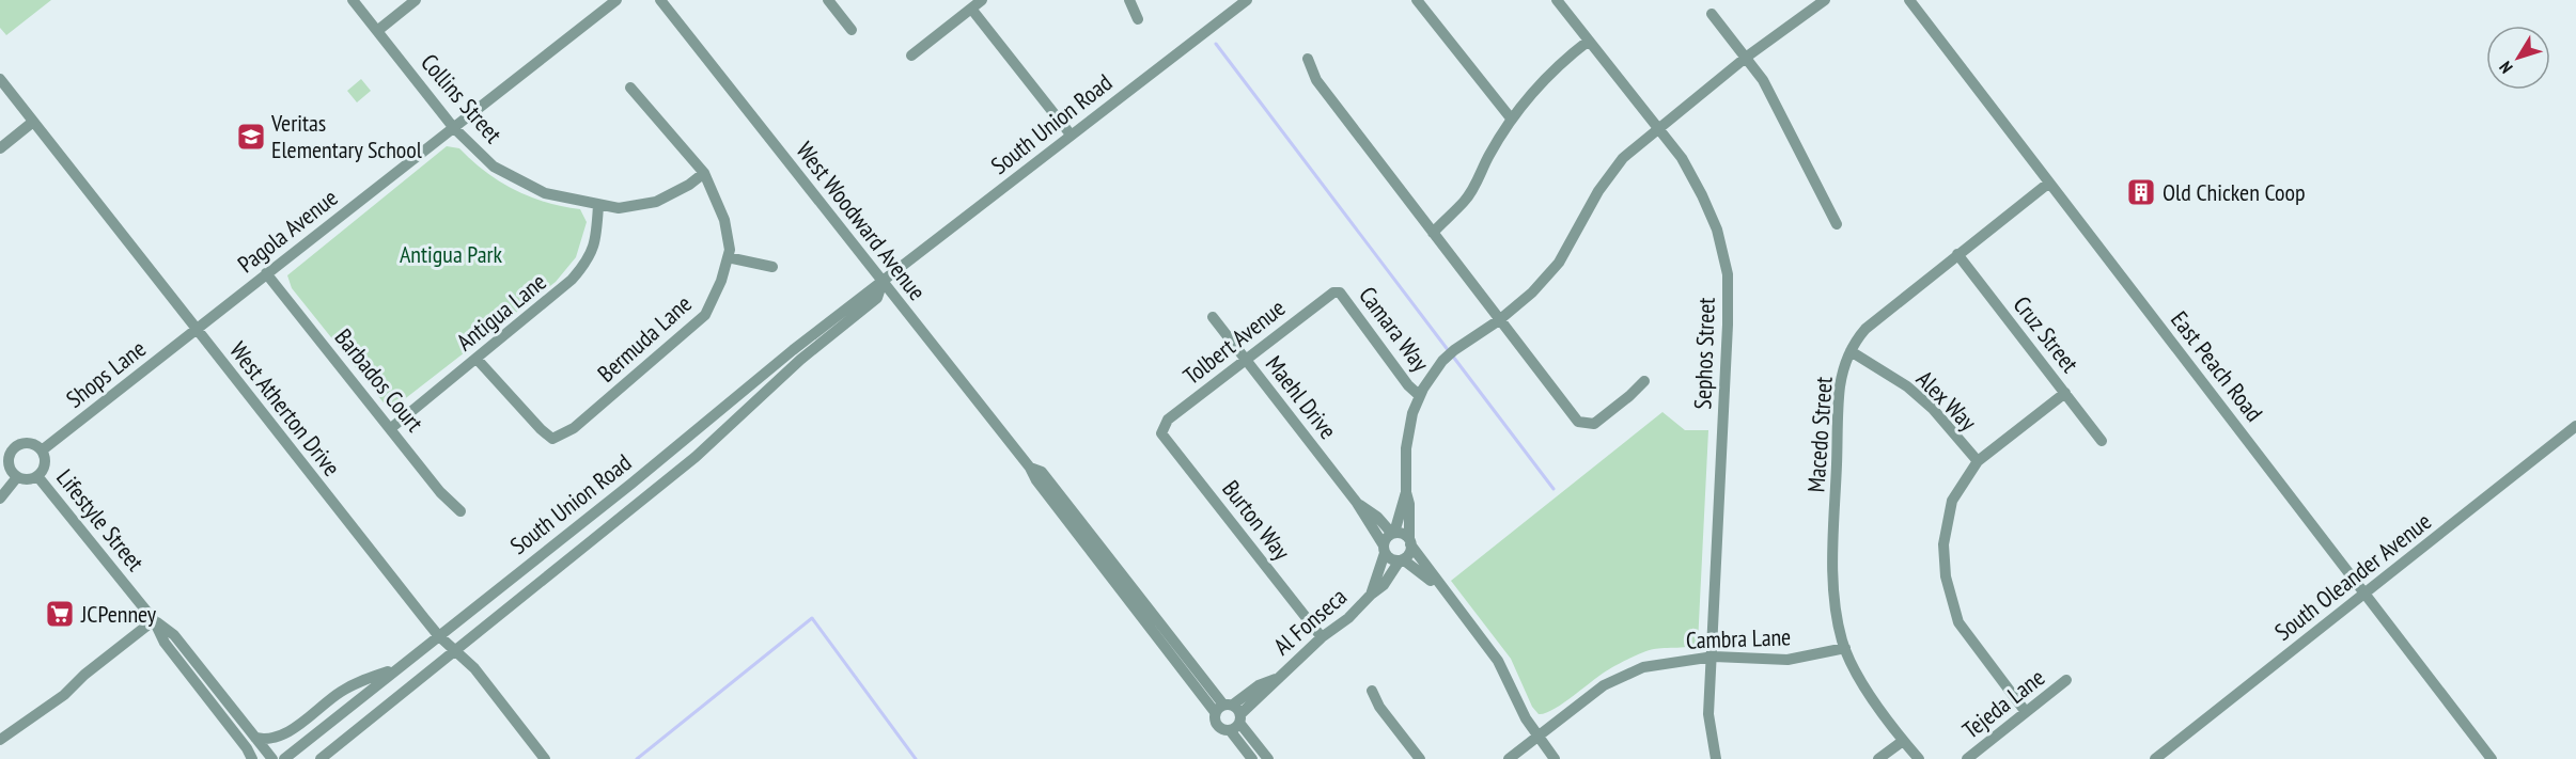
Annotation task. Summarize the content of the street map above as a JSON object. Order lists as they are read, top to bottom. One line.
{"streets":{"street":["Collins Street","South Union Road","West Woodward Avenue","Pagola Avenue","Antigua Lane","Camara Way","Cruz Street","Bermuda Lane","Tolbert Avenue","Sephos Street","East Peach Road","Shops Lane","Barbados Court","Maehl Drive","Alex Way","West Atherton Drive","Macedo Street","Lifestyle Street","Burton Way","South Oleander Avenue","Al Fonseca","Cambra Lane","Tejeda Lane"]},"crossings":[["Collins Street","Pagola Avenue"],["Collins Street","Antigua Lane"],["Collins Street","Bermuda Lane"],["South Union Road","West Woodward Avenue"],["South Union Road","West Atherton Drive"],["West Woodward Avenue","Al Fonseca"],["Pagola Avenue","Shops Lane"],["Pagola Avenue","Barbados Court"],["Pagola Avenue","West Atherton Drive"],["Antigua Lane","Bermuda Lane"],["Antigua Lane","Barbados Court"],["Camara Way","Tolbert Avenue"],["Cruz Street","Macedo Street"],["Tolbert Avenue","Maehl Drive"],["Tolbert Avenue","Burton Way"],["Sephos Street","Cambra Lane"],["East Peach Road","Macedo Street"],["East Peach Road","South Oleander Avenue"],["Shops Lane","West Atherton Drive"],["Shops Lane","Lifestyle Street"],["Maehl Drive","Al Fonseca"],["Alex Way","Macedo Street"],["Macedo Street","Cambra Lane"],["Burton Way","Al Fonseca"]],"parks":["Antigua Park"],"places":{"school or university":["Veritas Elementary School"],"building":["Old Chicken Coop"],"supermarket":["JCPenney"]},"north":"bottom left"}
